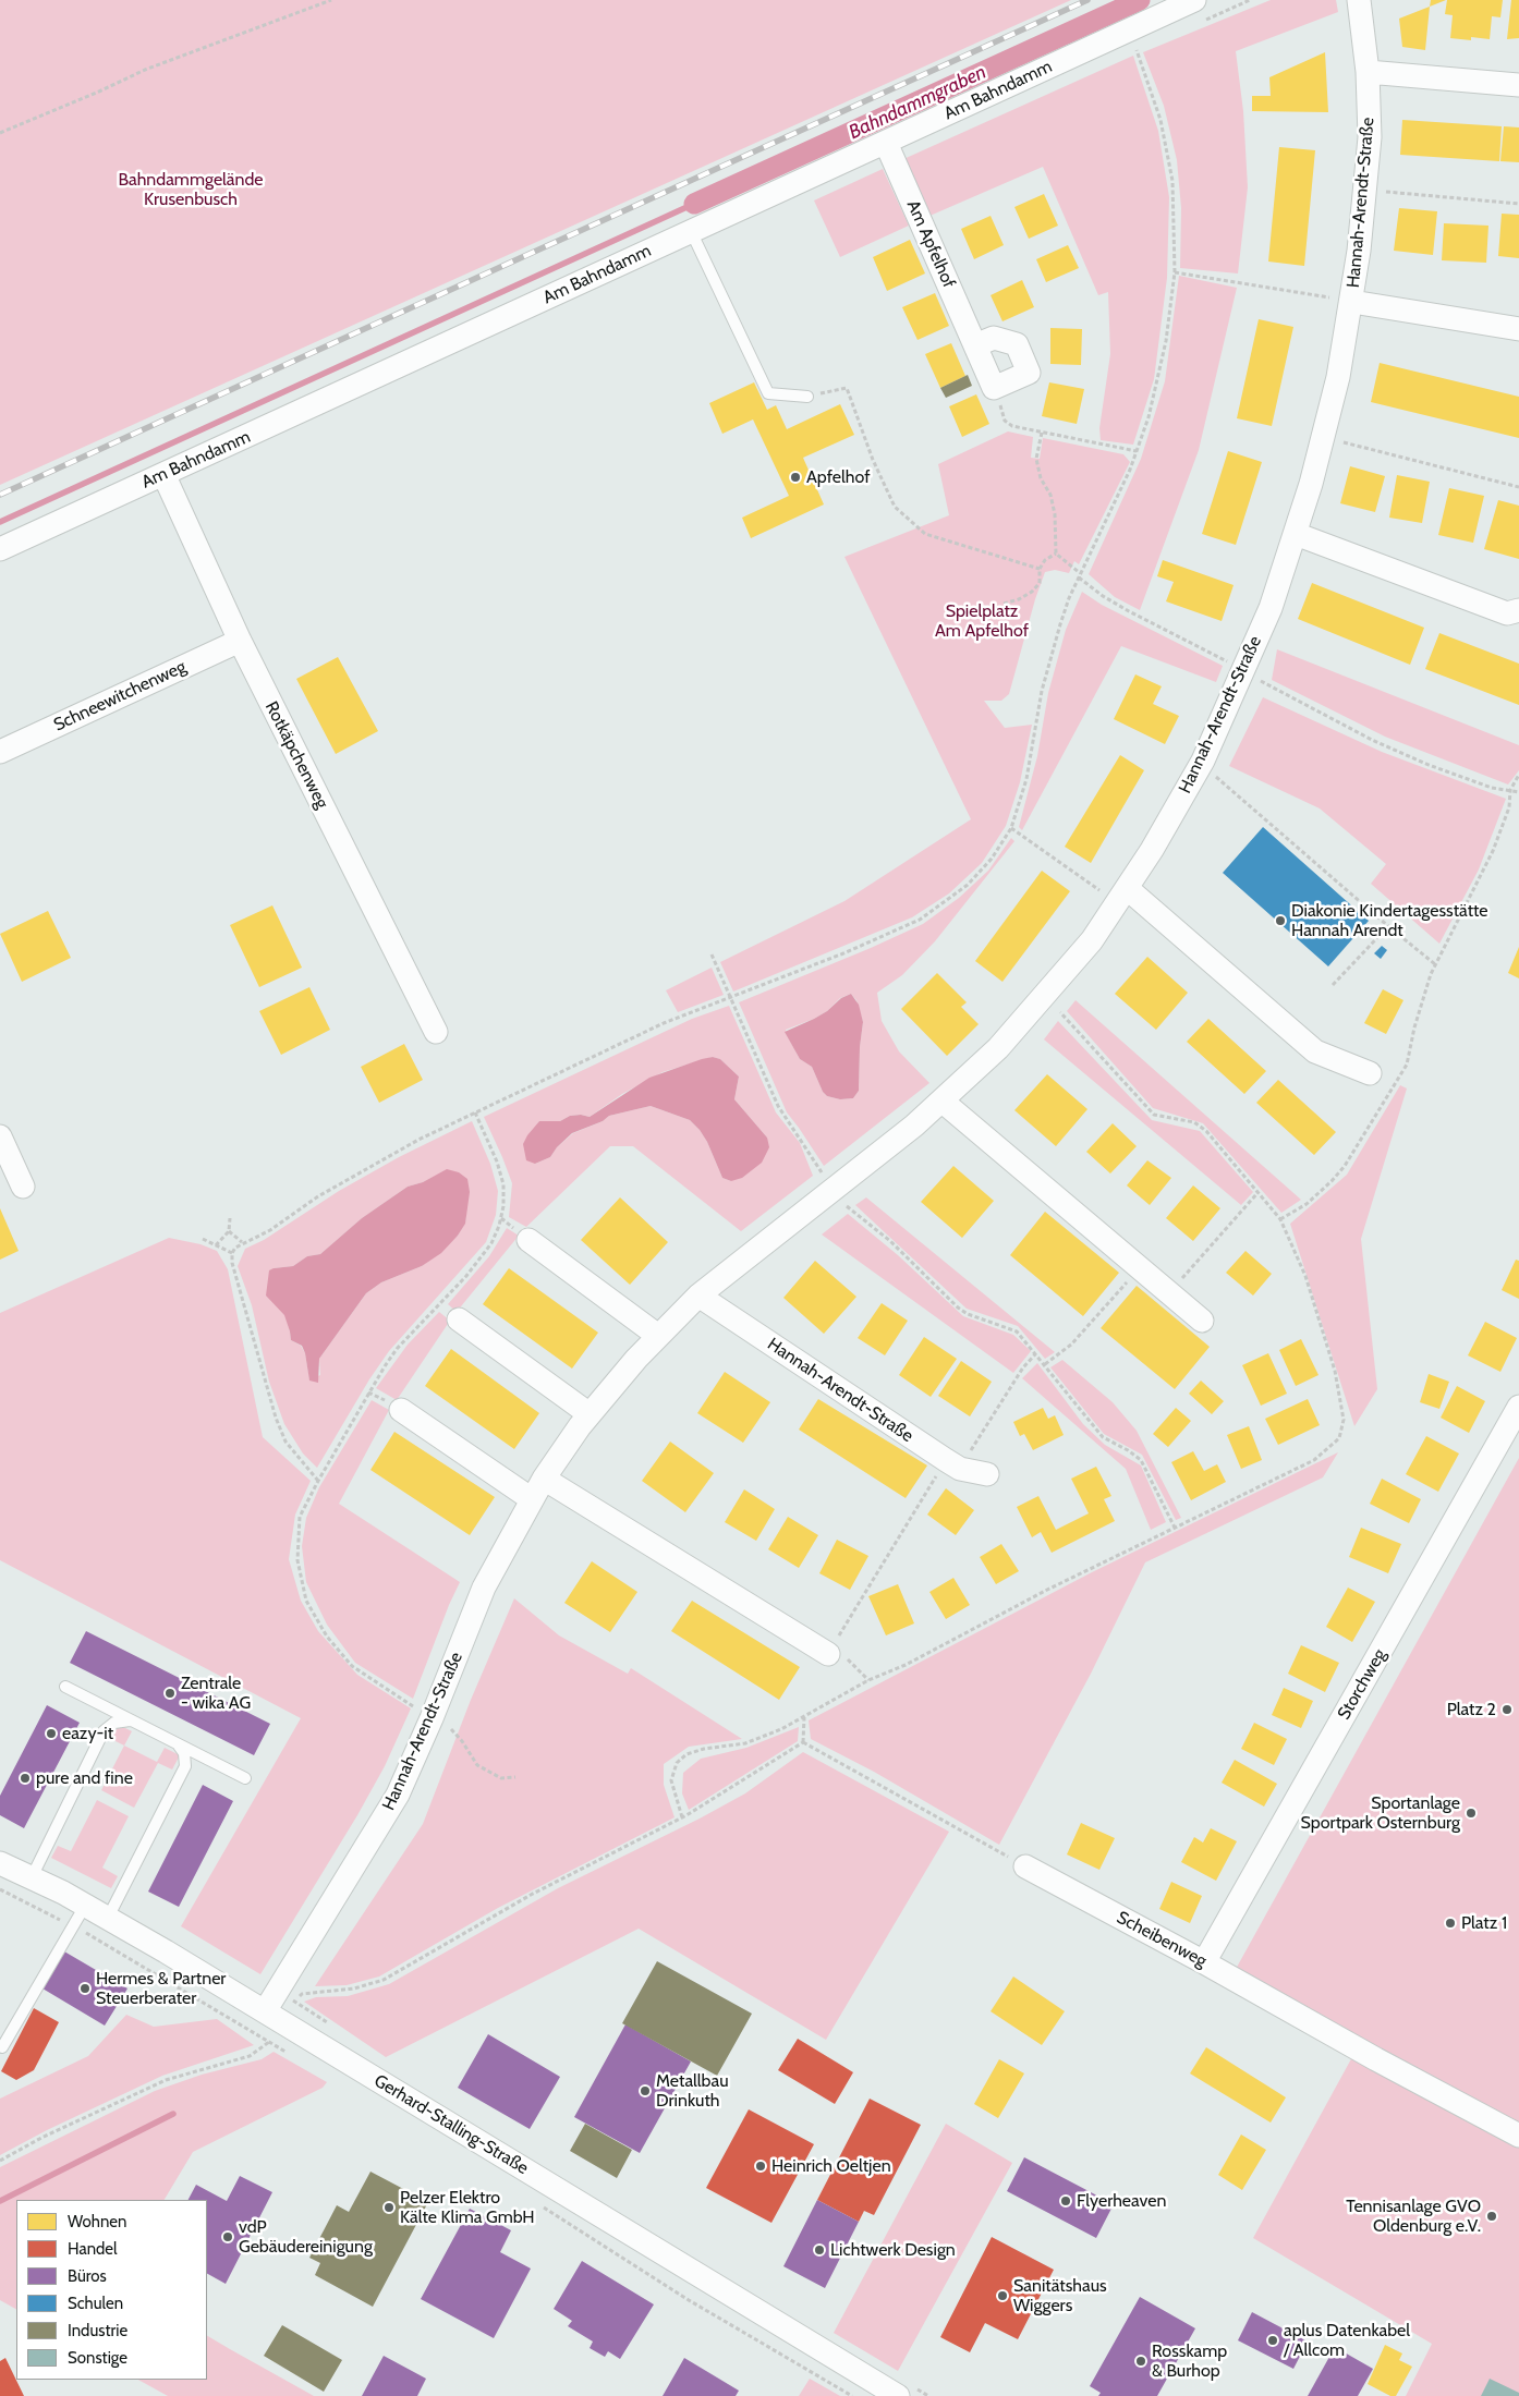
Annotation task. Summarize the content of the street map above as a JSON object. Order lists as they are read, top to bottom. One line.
{"streets":{"street":["Am Bahndamm","Hannah-Arendt-Straße","Am Apfelhof","Schneewitchenweg","Rotkäpchenweg","Storchweg","Scheibenweg","Gerhard-Stalling-Straße"]},"crossings":[["Am Bahndamm","Am Apfelhof"],["Am Bahndamm","Rotkäpchenweg"],["Hannah-Arendt-Straße","Gerhard-Stalling-Straße"],["Schneewitchenweg","Rotkäpchenweg"],["Storchweg","Scheibenweg"]],"water":["Bahndammgraben"],"parks":["Bahndammgelände Krusenbusch","Spielplatz Am Apfelhof"],"places":["Apfelhof","Diakonie Kindertagesstätte Hannah Arendt","Zentrale - wika AG","Platz 2","eazy-it","pure and fine","Sportanlage Sportpark Osternburg","Platz 1","Hermes & Partner Steuerberater","Metallbau Drinkuth","Heinrich Oeltjen","Flyerheaven","Pelzer Elektro Kälte Klima GmbH","Tennisanlage GVO Oldenburg e.V.","vdP Gebäudereinigung","Lichtwerk Design","Sanitätshaus Wiggers","aplus Datenkabel / Allcom","Rosskamp & Burhop"],"legend":["Wohnen","Handel","Büros","Schulen","Industrie","Sonstige"]}
